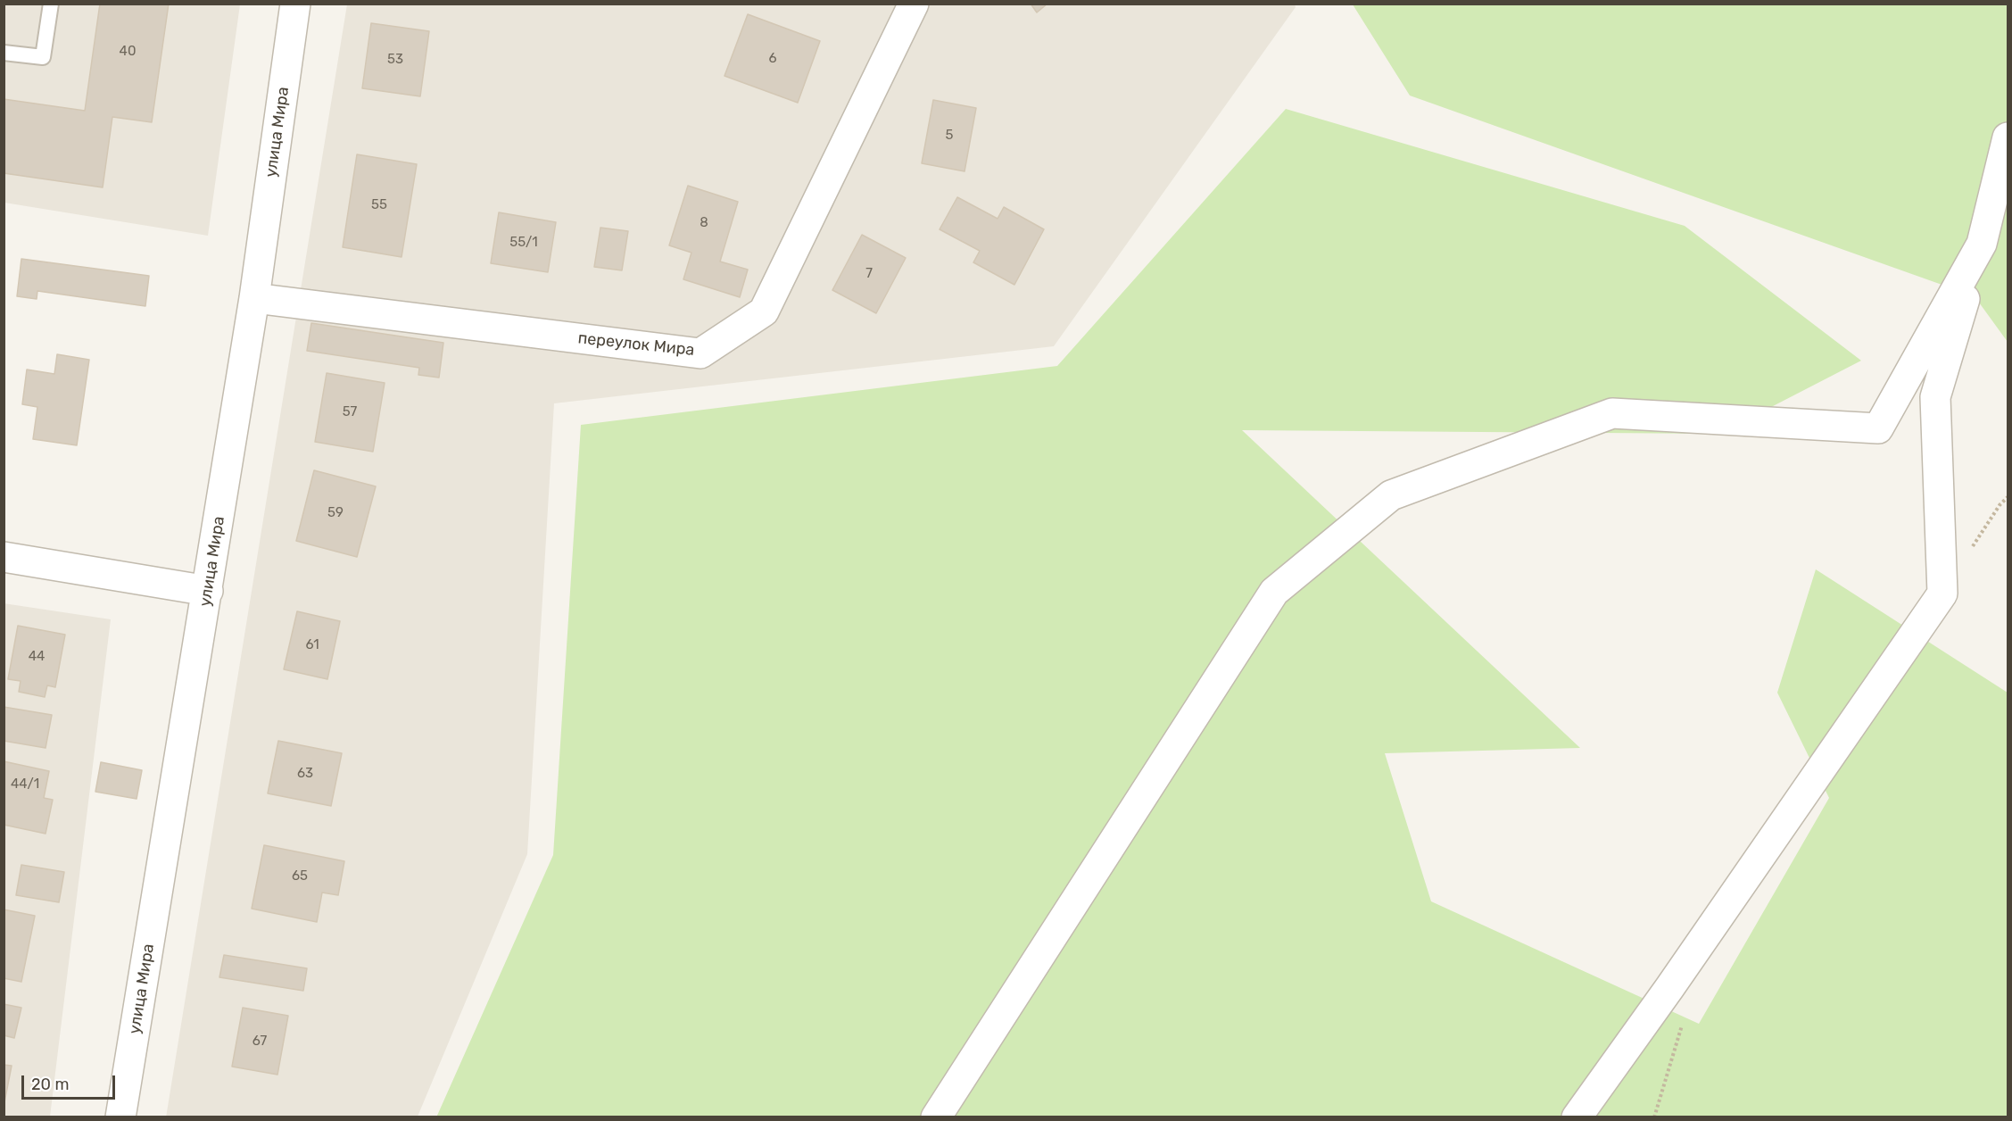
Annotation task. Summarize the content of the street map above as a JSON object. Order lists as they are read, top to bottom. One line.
{"streets":{"street":["улица Мира","переулок Мира"]},"crossings":[["улица Мира","переулок Мира"]],"house_numbers":["40","6","53","5","55","8","55/1","7","57","59","61","44","63","44/1","65","67"],"scale_bar":"20 m"}
